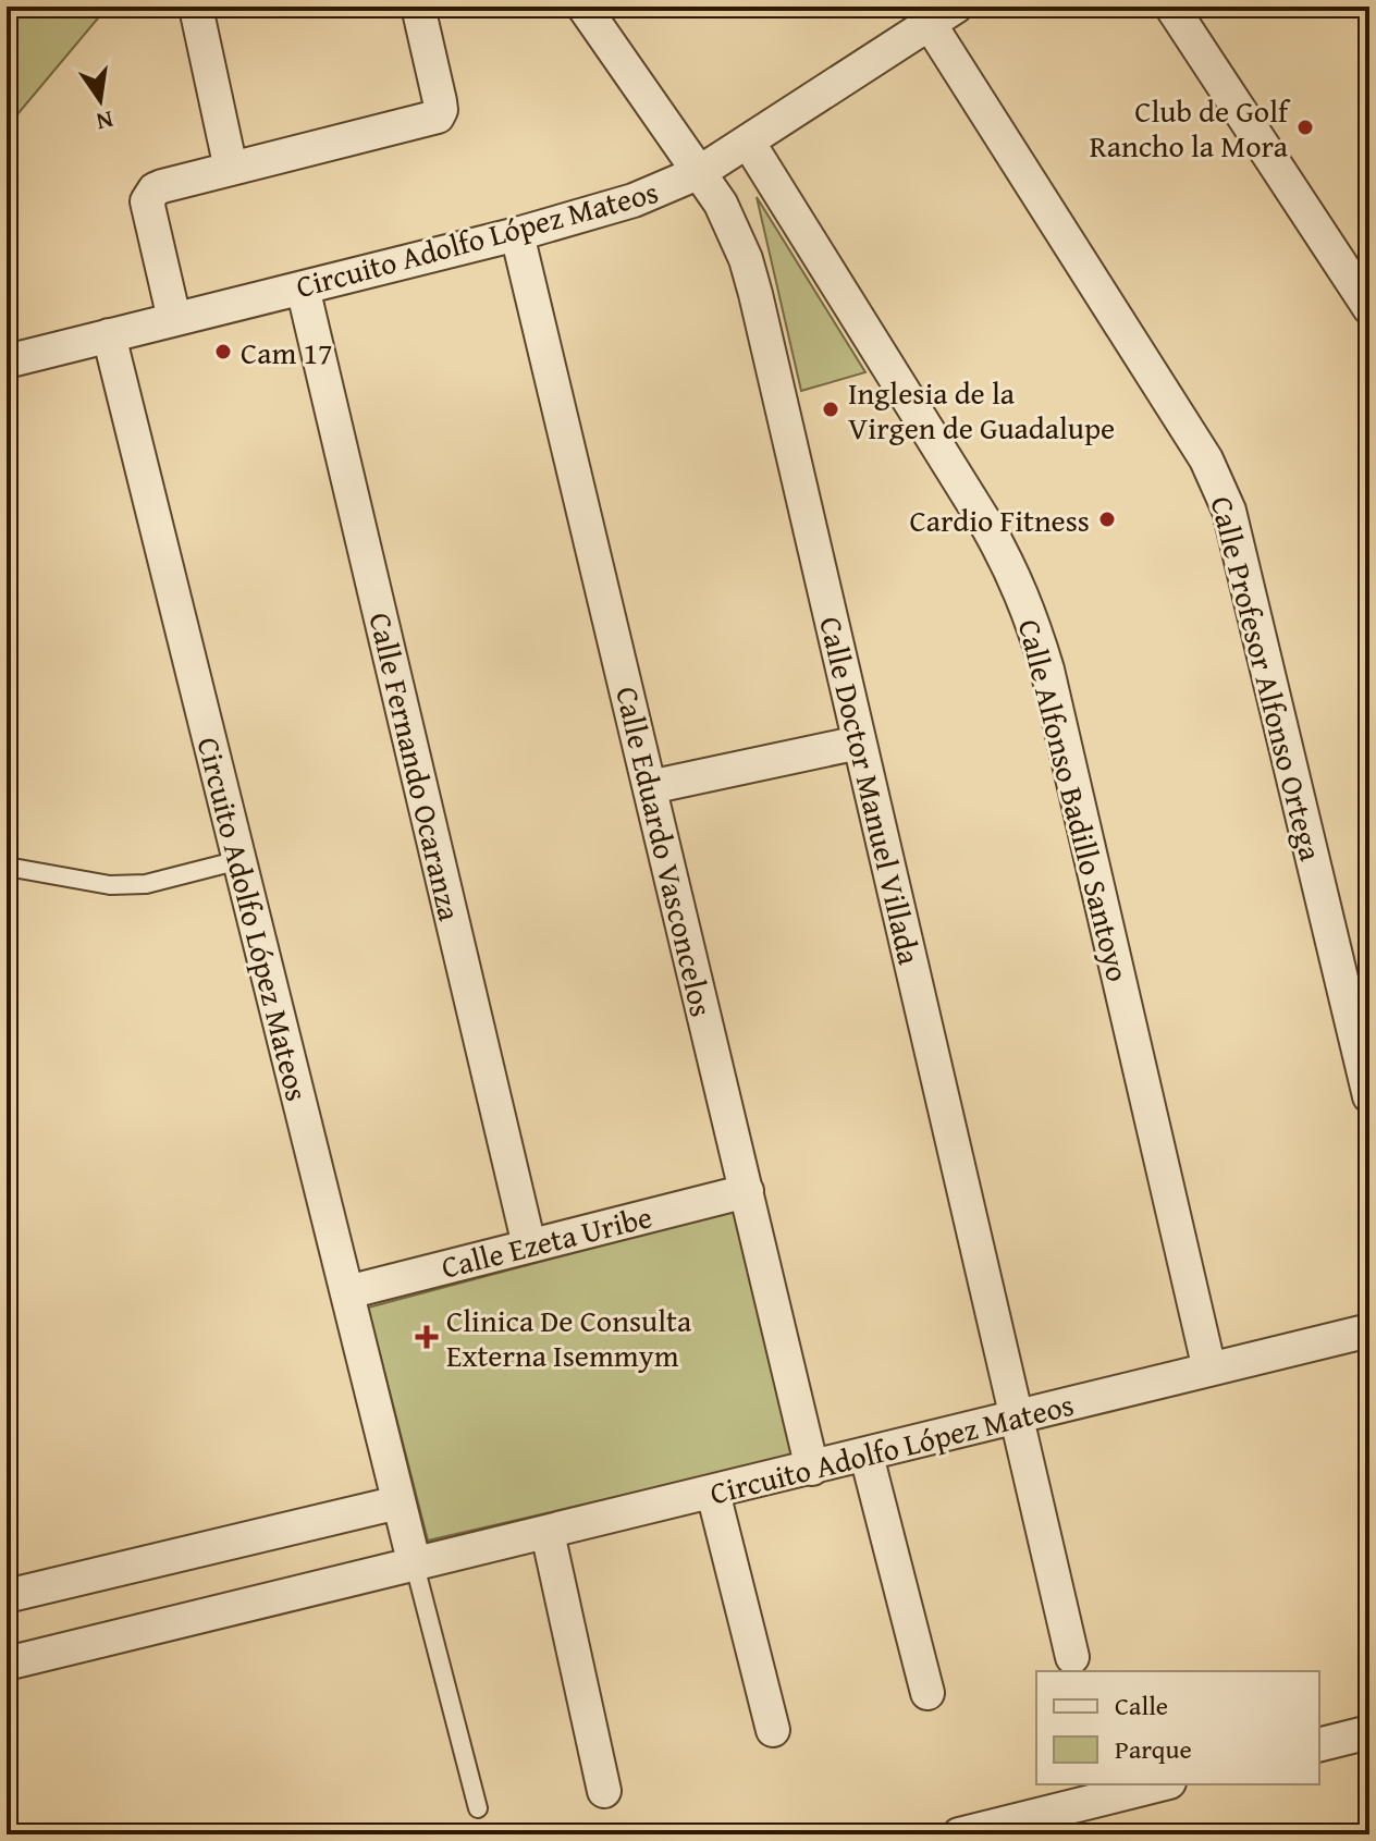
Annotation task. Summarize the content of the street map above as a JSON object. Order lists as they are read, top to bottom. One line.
{"streets":{"street":["Circuito Adolfo López Mateos","Calle Profesor Alfonso Ortega","Calle Fernando Ocaranza","Calle Doctor Manuel Villada","Calle Alfonso Badillo Santoyo","Calle Eduardo Vasconcelos","Calle Ezeta Uribe"]},"crossings":[["Circuito Adolfo López Mateos","Calle Profesor Alfonso Ortega"],["Circuito Adolfo López Mateos","Calle Fernando Ocaranza"],["Circuito Adolfo López Mateos","Calle Doctor Manuel Villada"],["Circuito Adolfo López Mateos","Calle Alfonso Badillo Santoyo"],["Circuito Adolfo López Mateos","Calle Eduardo Vasconcelos"],["Circuito Adolfo López Mateos","Calle Ezeta Uribe"],["Calle Fernando Ocaranza","Calle Ezeta Uribe"],["Calle Eduardo Vasconcelos","Calle Ezeta Uribe"]],"places":{"other":["Club de Golf Rancho la Mora","Cam 17","Inglesia de la Virgen de Guadalupe","Cardio Fitness"],"health":["Clinica De Consulta Externa Isemmym"]},"legend":["Calle","Parque"],"north":"bottom"}
